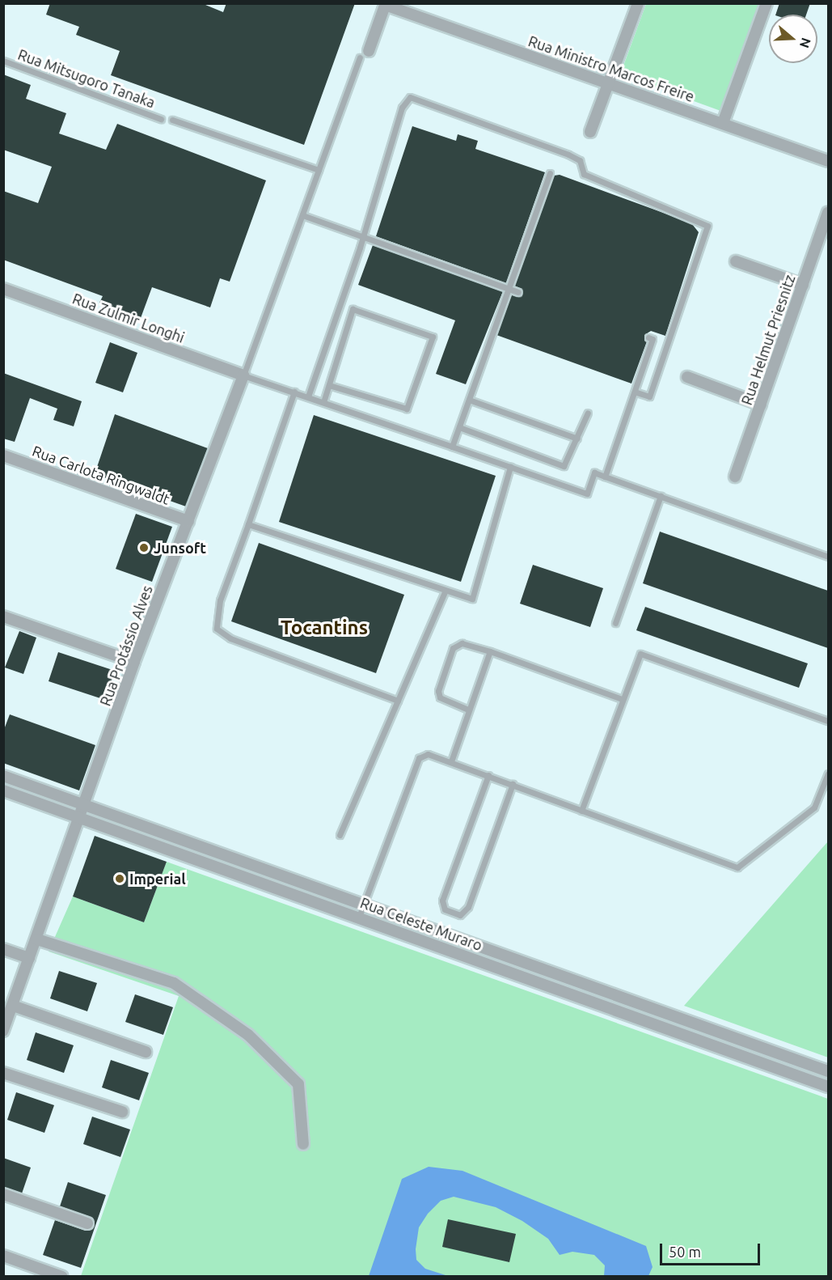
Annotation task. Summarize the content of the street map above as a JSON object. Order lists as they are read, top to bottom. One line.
{"streets":{"street":["Rua Ministro Marcos Freire","Rua Zulmir Longhi","Rua Helmut Priesnitz","Rua Carlota Ringwaldt","Rua Protássio Alves","Rua Celeste Muraro"],"lane":["Rua Mitsugoro Tanaka"]},"crossings":[["Rua Zulmir Longhi","Rua Protássio Alves"],["Rua Carlota Ringwaldt","Rua Protássio Alves"],["Rua Protássio Alves","Rua Celeste Muraro"]],"districts":["Tocantins"],"places":["Junsoft","Imperial"],"scale_bar":"50 m","north":"right"}
